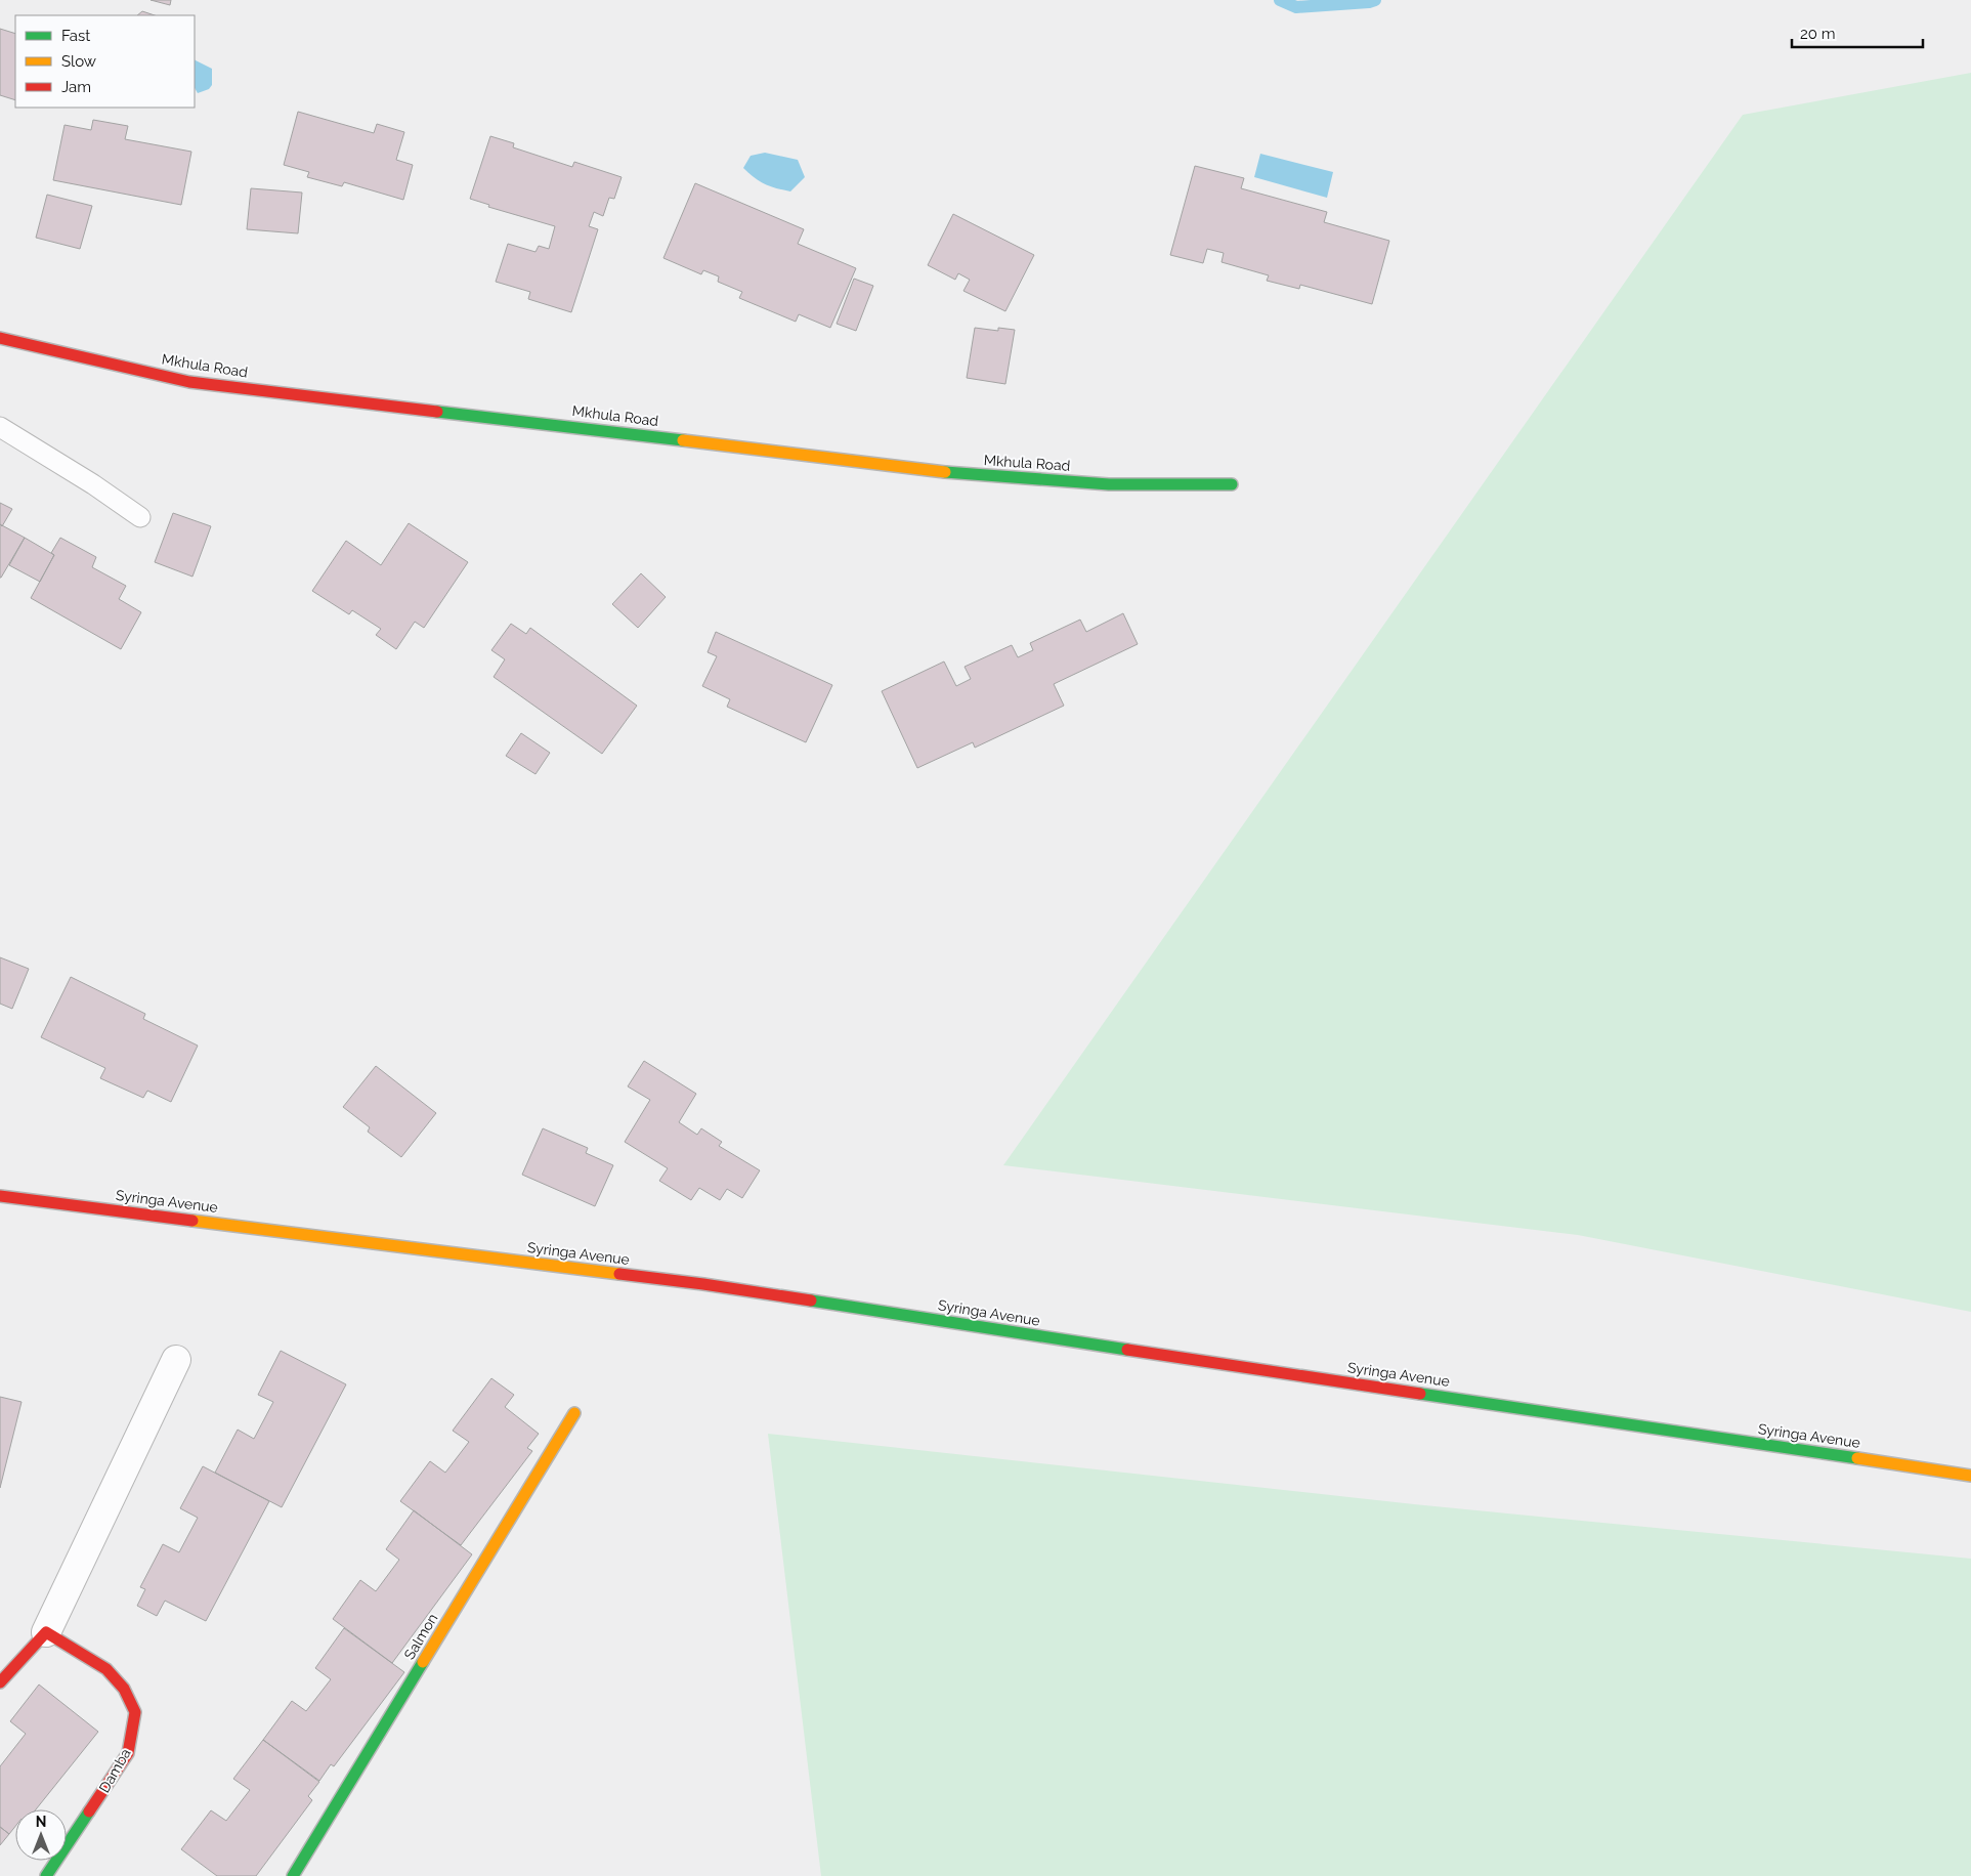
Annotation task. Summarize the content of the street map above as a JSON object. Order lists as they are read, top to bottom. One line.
{"streets":{"street":["Mkhula Road","Syringa Avenue","Salmon","Damba"]},"legend":["Fast","Slow","Jam"],"scale_bar":"20 m","north":"top"}
